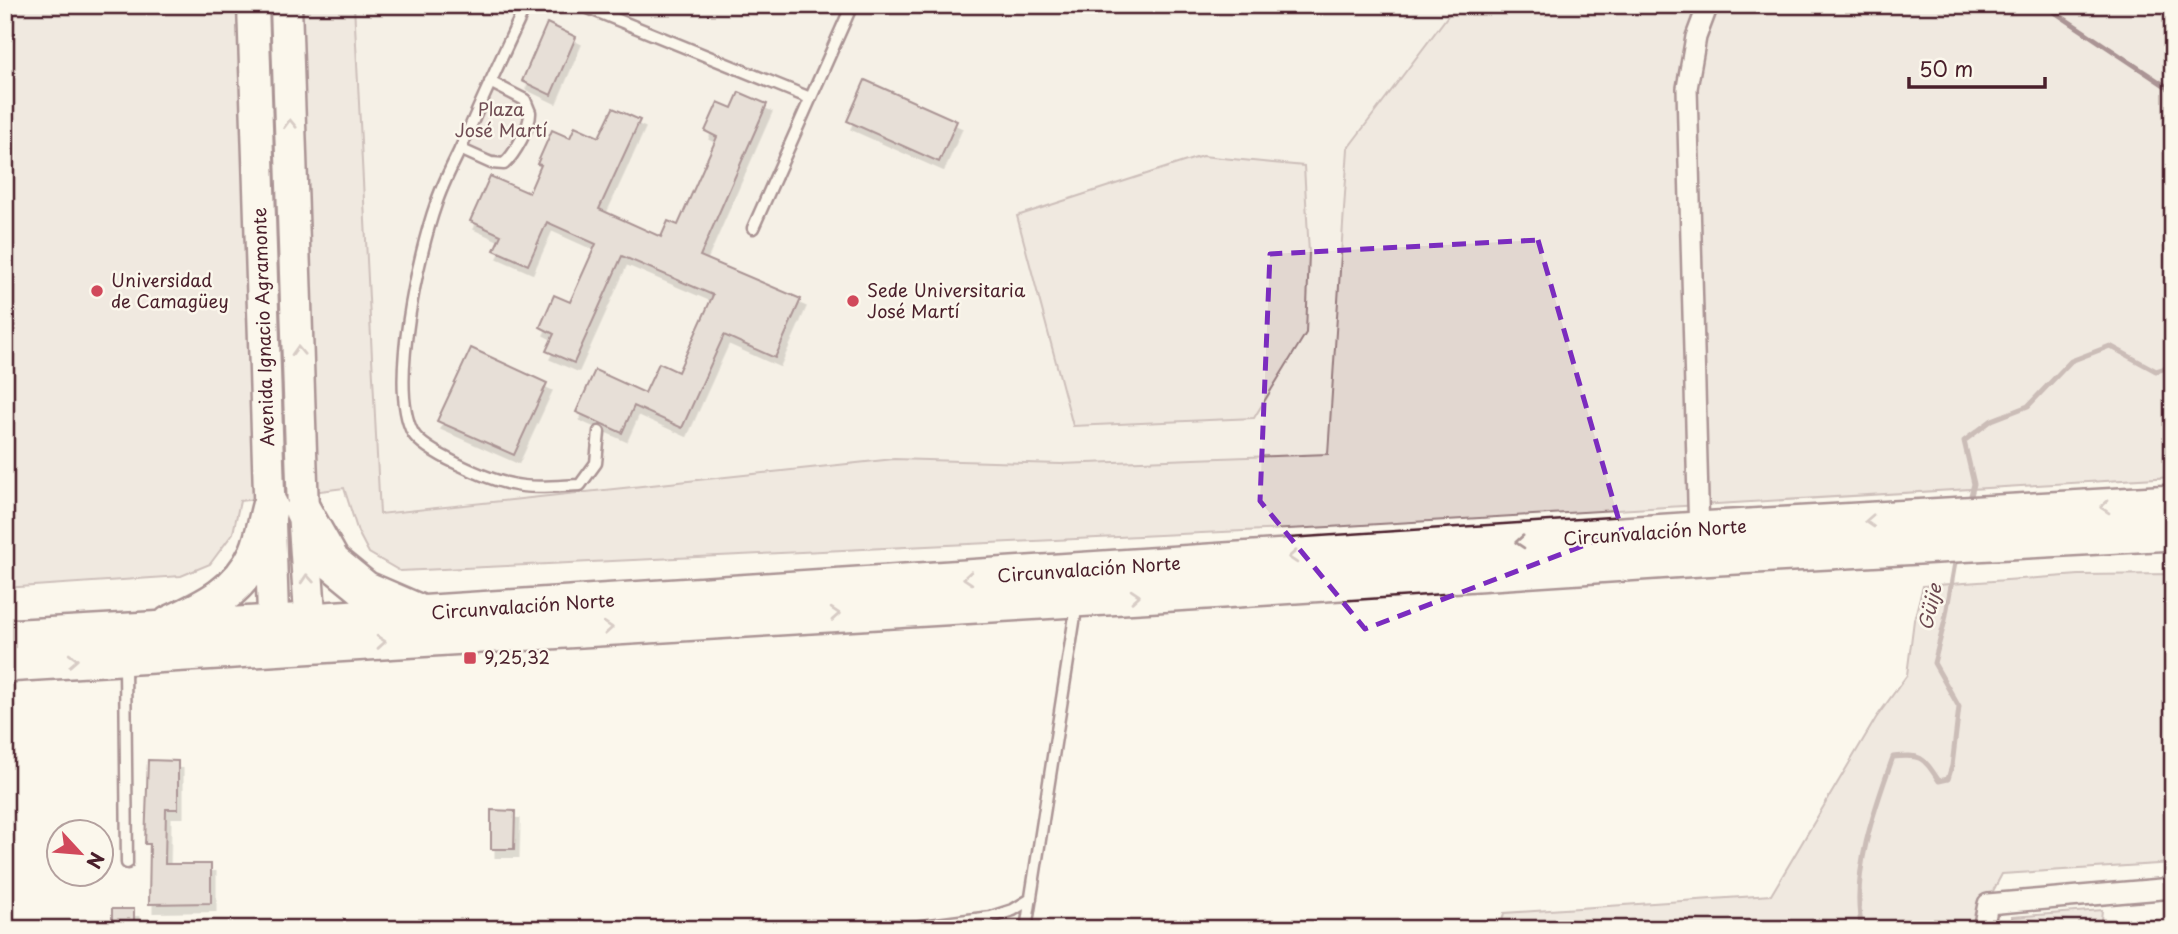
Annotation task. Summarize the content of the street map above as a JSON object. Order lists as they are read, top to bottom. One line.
{"streets":{"highway":["Circunvalación Norte"],"main road":["Avenida Ignacio Agramonte"]},"crossings":[["Avenida Ignacio Agramonte","Circunvalación Norte"]],"water":["Güije"],"parks":["Plaza José Martí"],"places":{"other":["Universidad de Camagüey","Sede Universitaria José Martí"],"transit":["9,25,32"]},"scale_bar":"50 m","north":"bottom right"}
